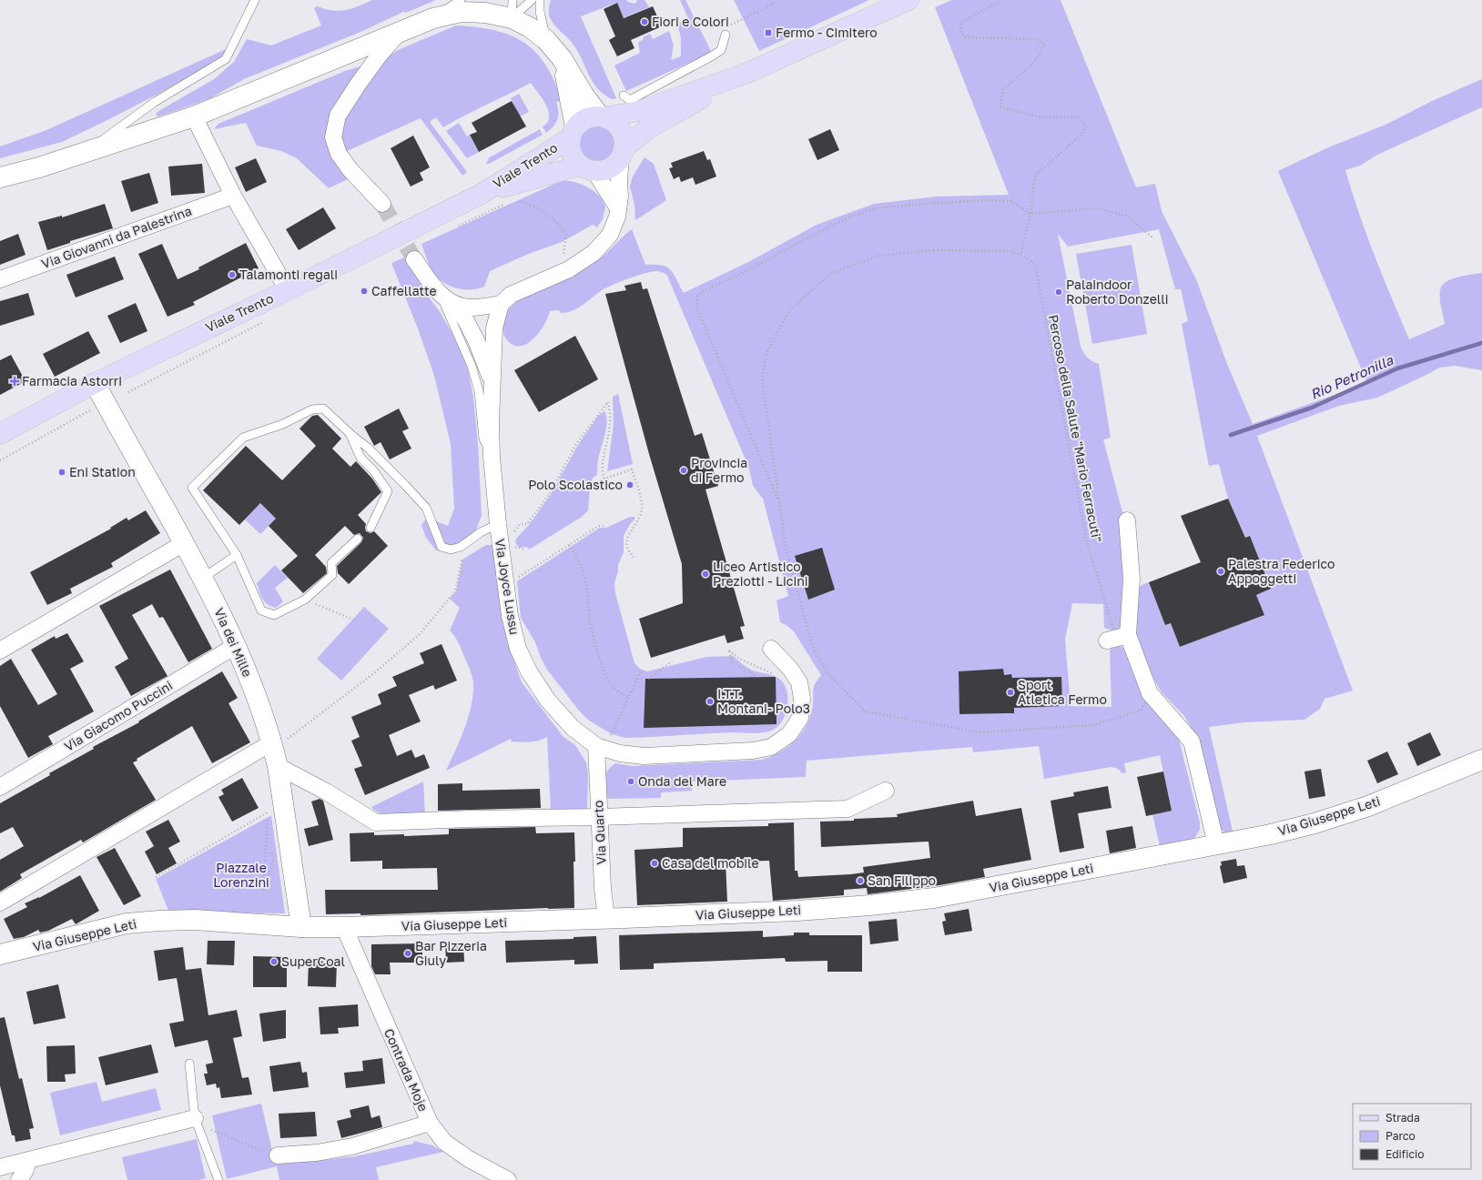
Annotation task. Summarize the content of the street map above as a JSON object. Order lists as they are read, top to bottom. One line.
{"streets":{"main road":["Viale Trento","Via dei Mille","Via Giuseppe Leti"],"street":["Via Giovanni da Palestrina","Via Joyce Lussu","Via Giacomo Puccini","Via Quarto","Contrada Moje"],"path":["Percoso della Salute \"Mario Ferracuti\""]},"crossings":[["Viale Trento","Via dei Mille"],["Via Joyce Lussu","Via Quarto"],["Via dei Mille","Via Giacomo Puccini"],["Via dei Mille","Via Giuseppe Leti"],["Via Giuseppe Leti","Via Quarto"],["Via Giuseppe Leti","Contrada Moje"]],"water":["Rio Petronilla"],"parks":["Piazzale Lorenzini"],"places":{"other":["Fiori e Colori","Talamonti regali","Caffellatte","Palaindoor Roberto Donzelli","Provincia di Fermo","Eni Station","Polo Scolastico","Palestra Federico Appoggetti","Liceo Artistico Preziotti - Licini","Sport Atletica Fermo","I.T.T. Montani- Polo3","Onda del Mare","Casa del mobile","San Filippo","Bar Pizzeria Giuly","SuperCoal"],"transit":["Fermo - Cimitero"],"health":["Farmacia Astorri"]},"legend":["Strada","Parco","Edificio"]}
